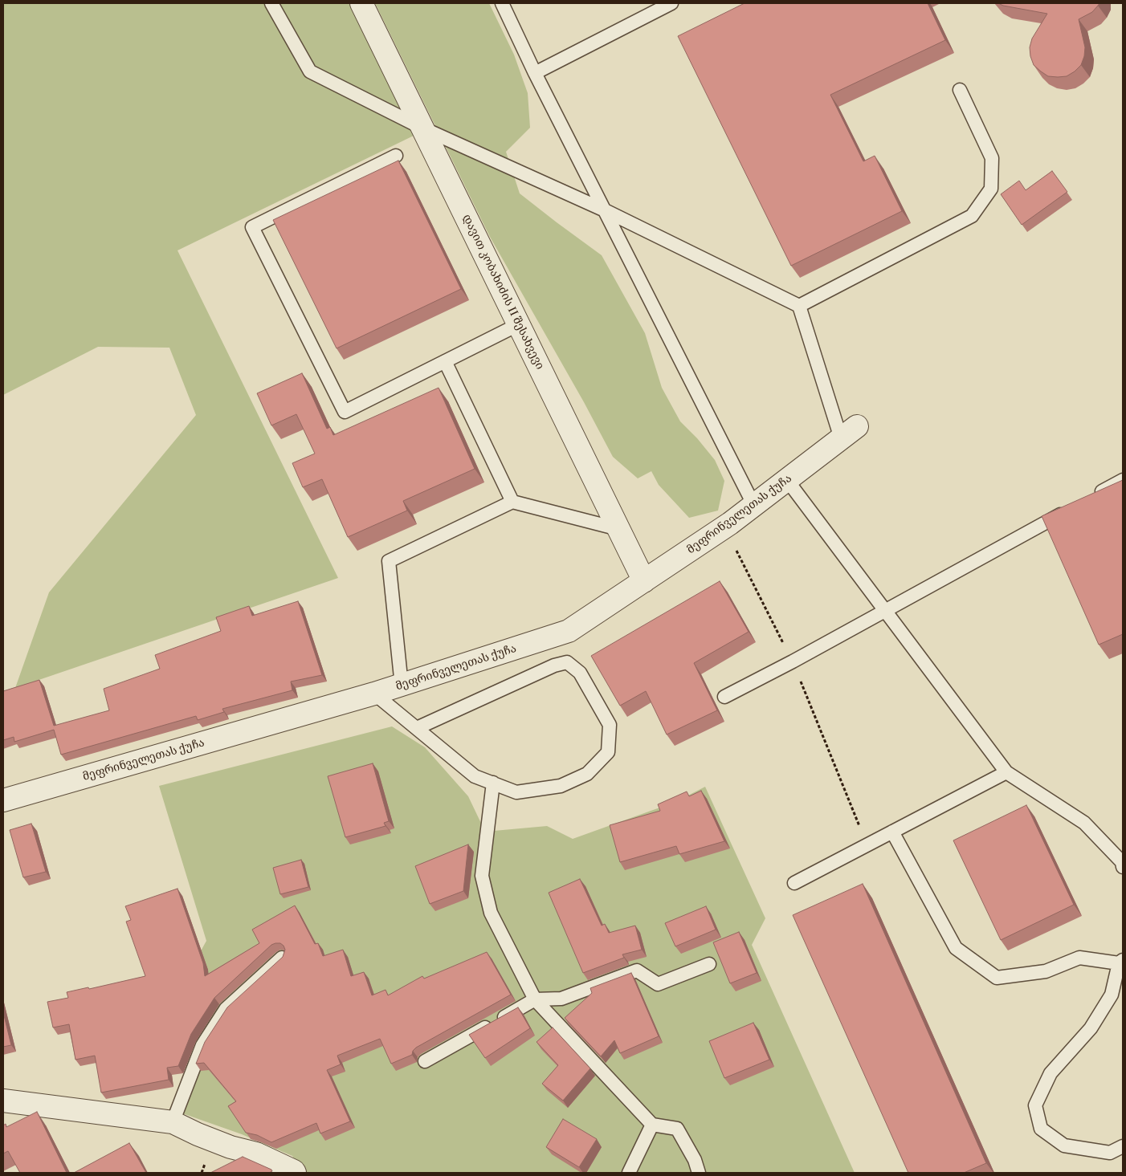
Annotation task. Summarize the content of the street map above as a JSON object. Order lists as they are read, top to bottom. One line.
{"streets":{"street":["დავით კობახიძის II შესახვევი","მეფრინველეთას ქუჩა"]},"crossings":[["დავით კობახიძის II შესახვევი","მეფრინველეთას ქუჩა"]]}
